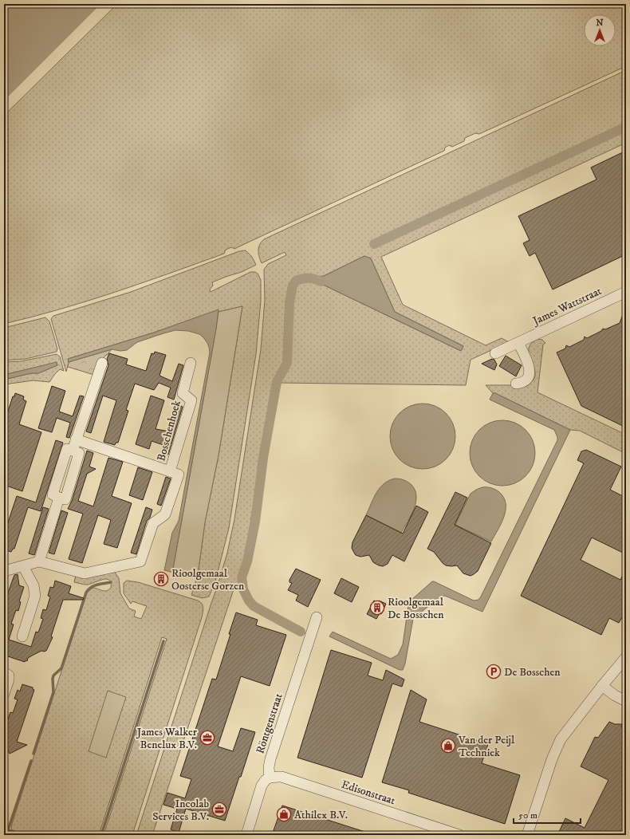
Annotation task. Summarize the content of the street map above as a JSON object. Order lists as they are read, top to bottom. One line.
{"streets":{"street":["James Wattstraat","Bosschenhoek","Röntgenstraat","Edisonstraat"]},"crossings":[["Röntgenstraat","Edisonstraat"]],"places":{"building":["Rioolgemaal Oosterse Gorzen","Rioolgemaal De Bosschen"],"parking":["De Bosschen"],"office":["James Walker Benelux B.V.","Incolab Services B.V."],"shop":["Van der Peijl Techniek","Athilex B.V."]},"scale_bar":"50 m","north":"top"}
